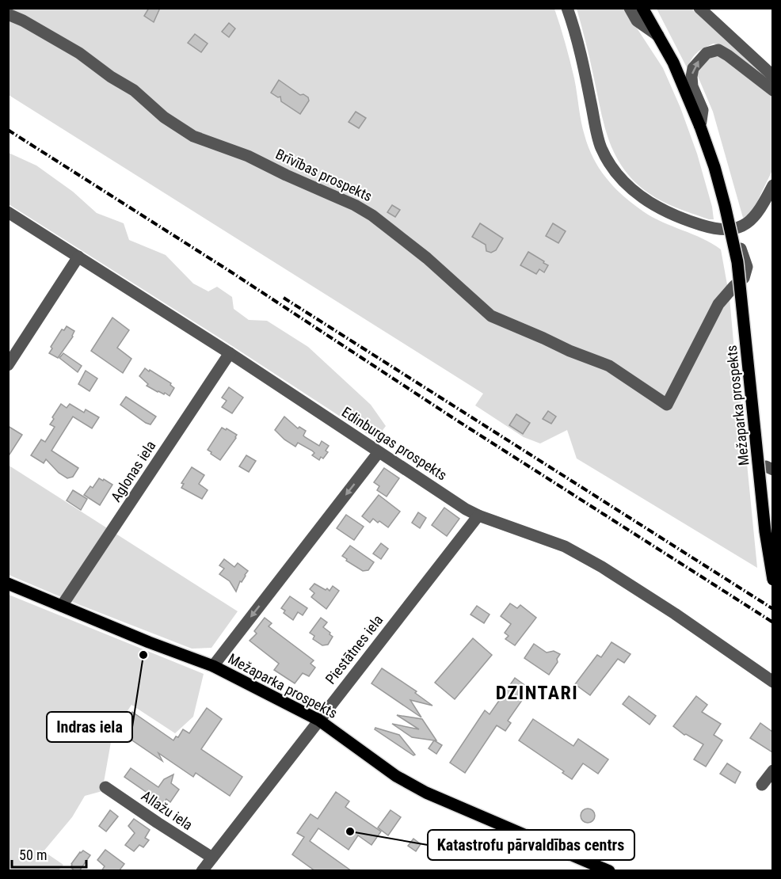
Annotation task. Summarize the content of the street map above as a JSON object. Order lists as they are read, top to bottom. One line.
{"streets":{"main road":["Mežaparka prospekts"],"street":["Brīvības prospekts","Edinburgas prospekts","Aglonas iela","Piestātnes iela","Allažu iela"]},"crossings":[["Mežaparka prospekts","Aglonas iela"],["Mežaparka prospekts","Piestātnes iela"],["Edinburgas prospekts","Aglonas iela"],["Edinburgas prospekts","Piestātnes iela"],["Piestātnes iela","Allažu iela"]],"districts":["DZINTARI"],"places":["Indras iela","Katastrofu pārvaldības centrs"],"scale_bar":"50 m"}
